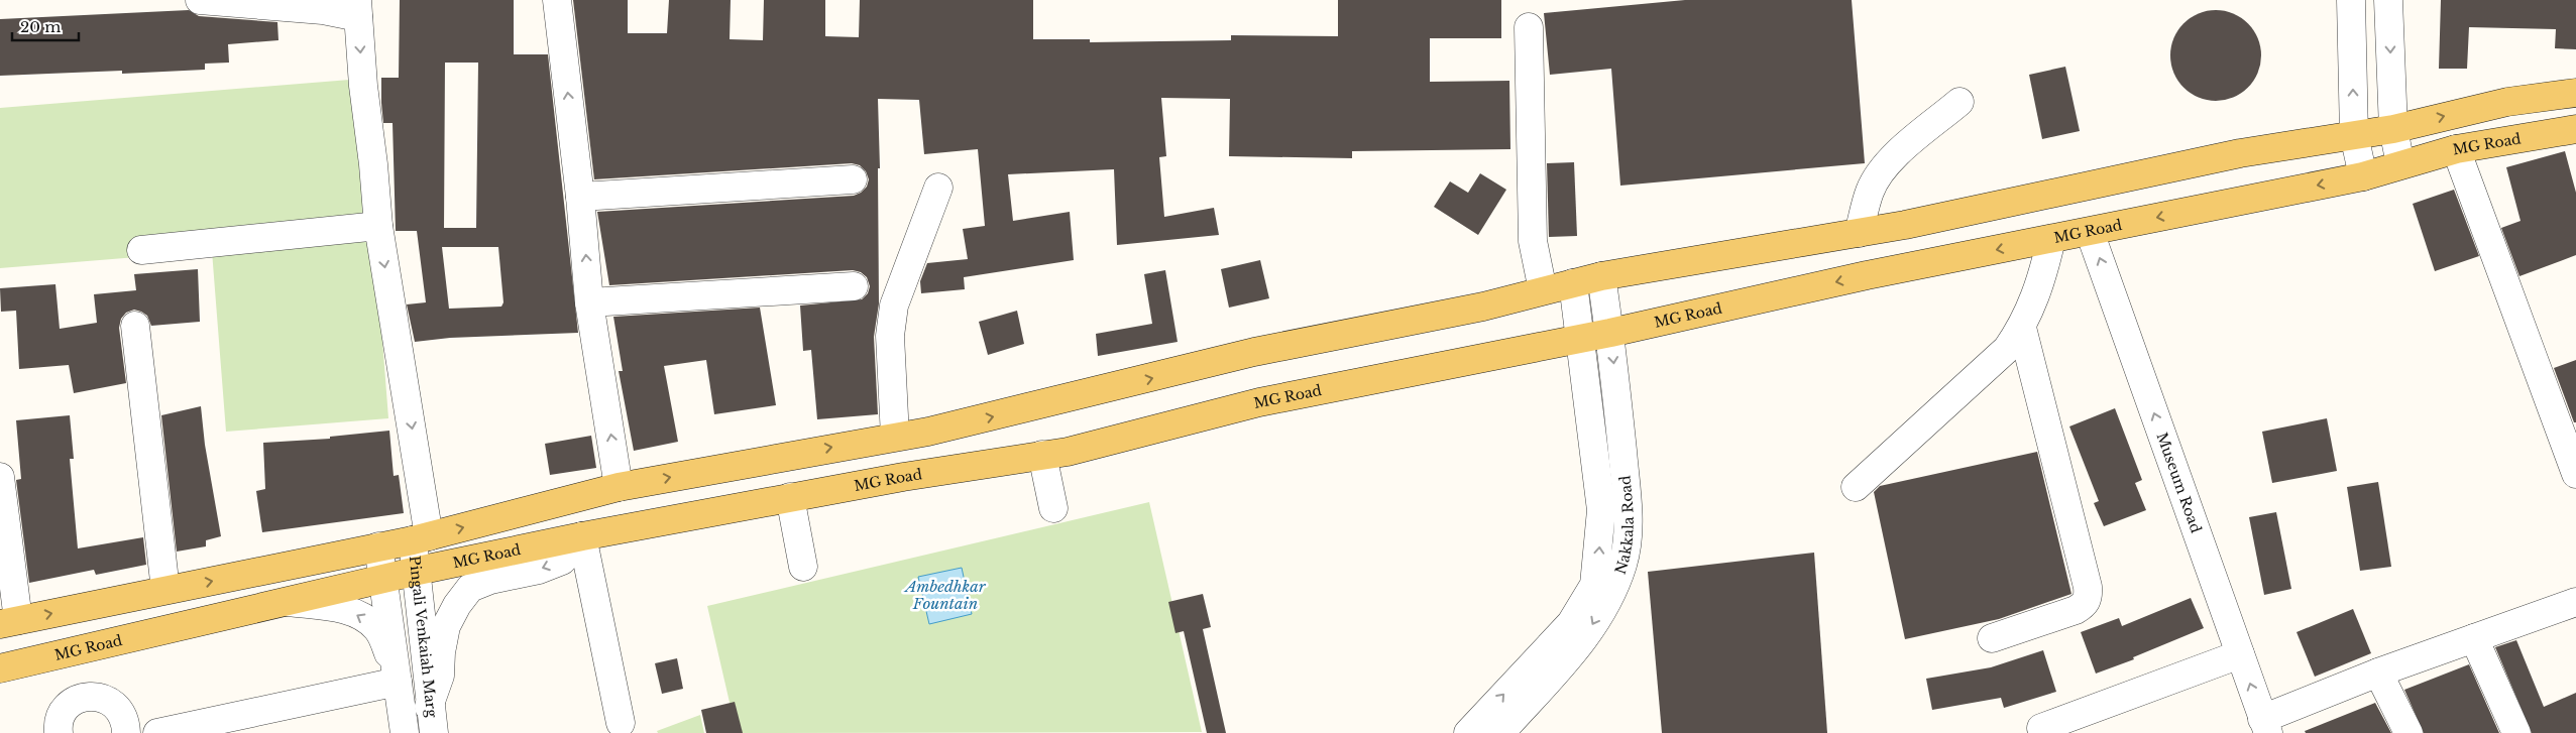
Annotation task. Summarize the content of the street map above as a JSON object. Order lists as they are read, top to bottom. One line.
{"streets":{"main road":["MG Road"],"street":["Museum Road","Nakkala Road","Pingali Venkaiah Marg"]},"crossings":[["MG Road","Museum Road"],["MG Road","Nakkala Road"],["MG Road","Pingali Venkaiah Marg"]],"one_way":["Museum Road"],"water":["Ambedhkar Fountain"],"scale_bar":"20 m"}
